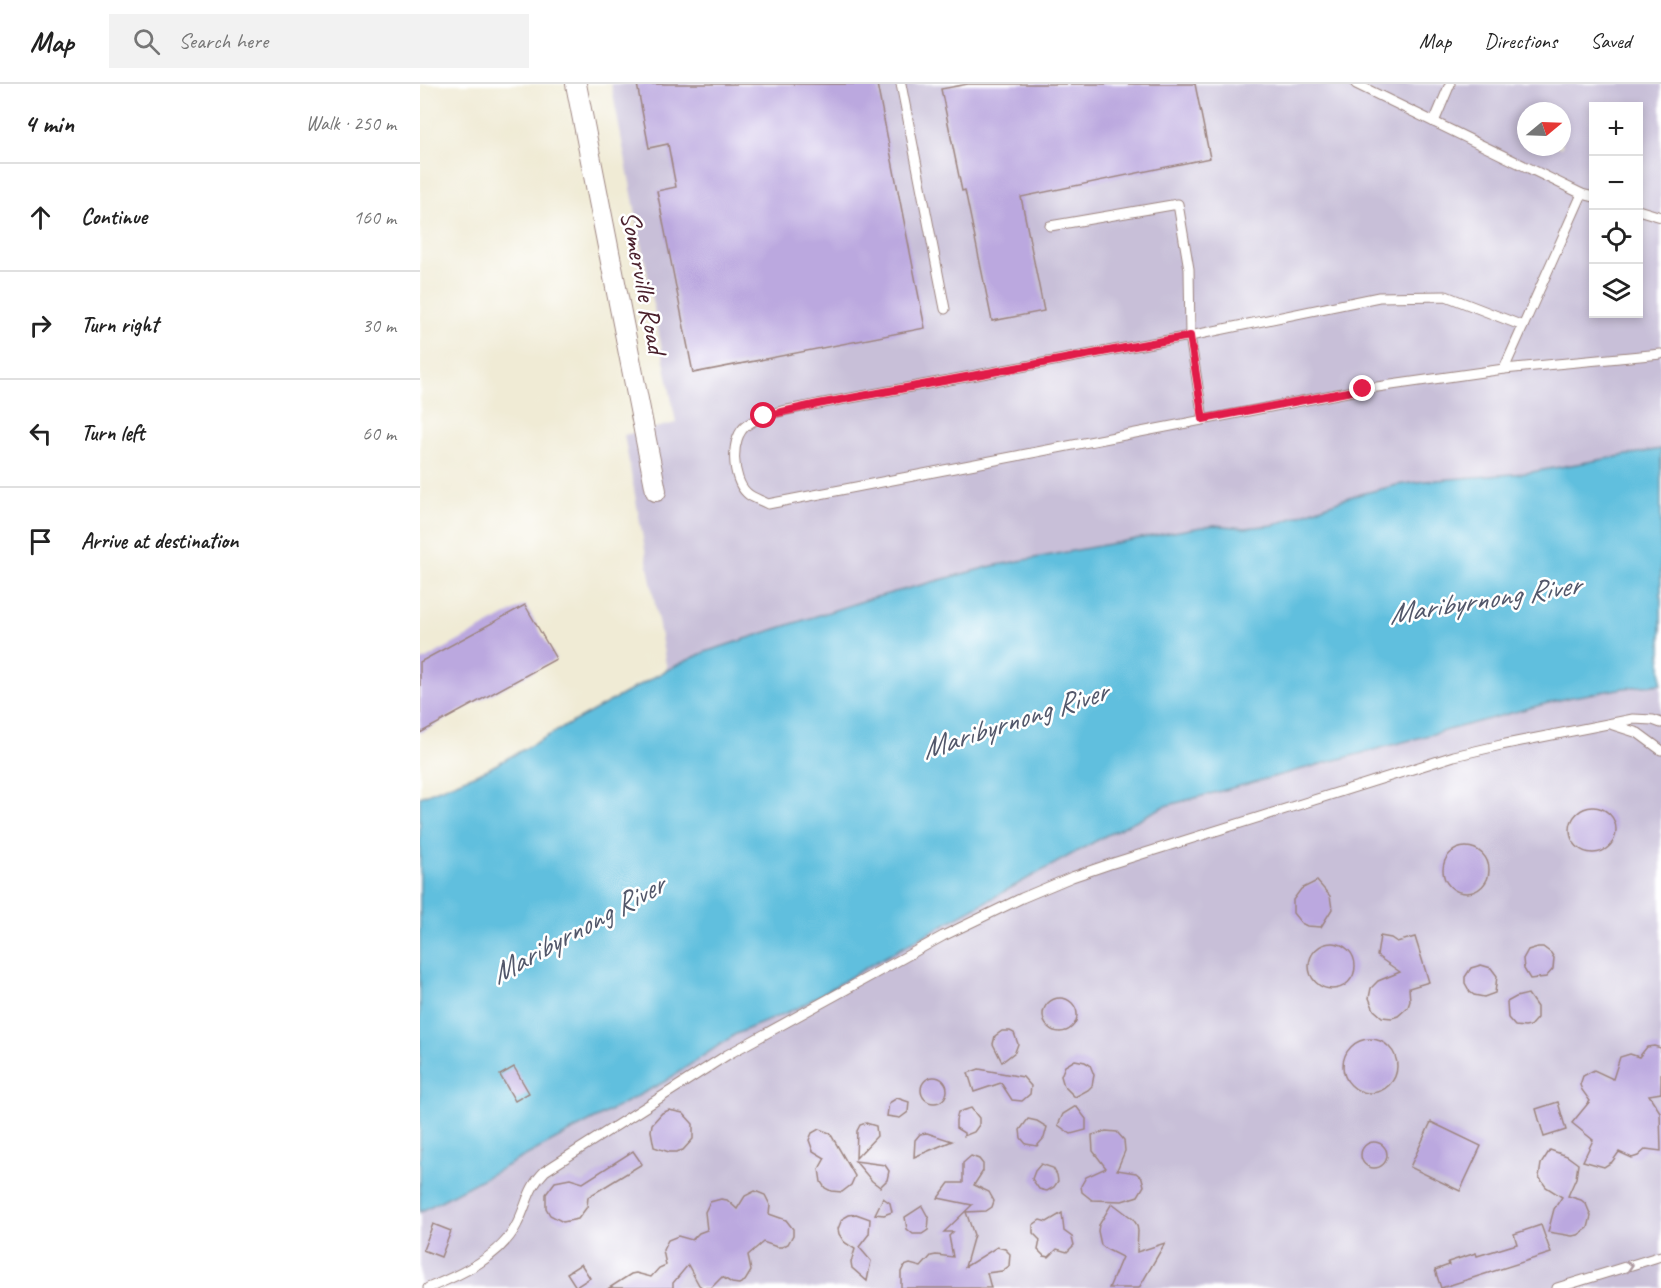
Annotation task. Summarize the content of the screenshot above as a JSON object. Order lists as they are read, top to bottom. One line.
{"streets":{"street":["Somerville Road"]},"water":["Maribyrnong River"],"north":"right","page":{"header":"Map","search":"Search here","nav":["Map","Directions","Saved"],"heading":["4 min","Walk · 250 m"],"map_buttons":["+","−"],"list":[["Continue","160 m"],["Turn right","30 m"],["Turn left","60 m"],"Arrive at destination"]}}
